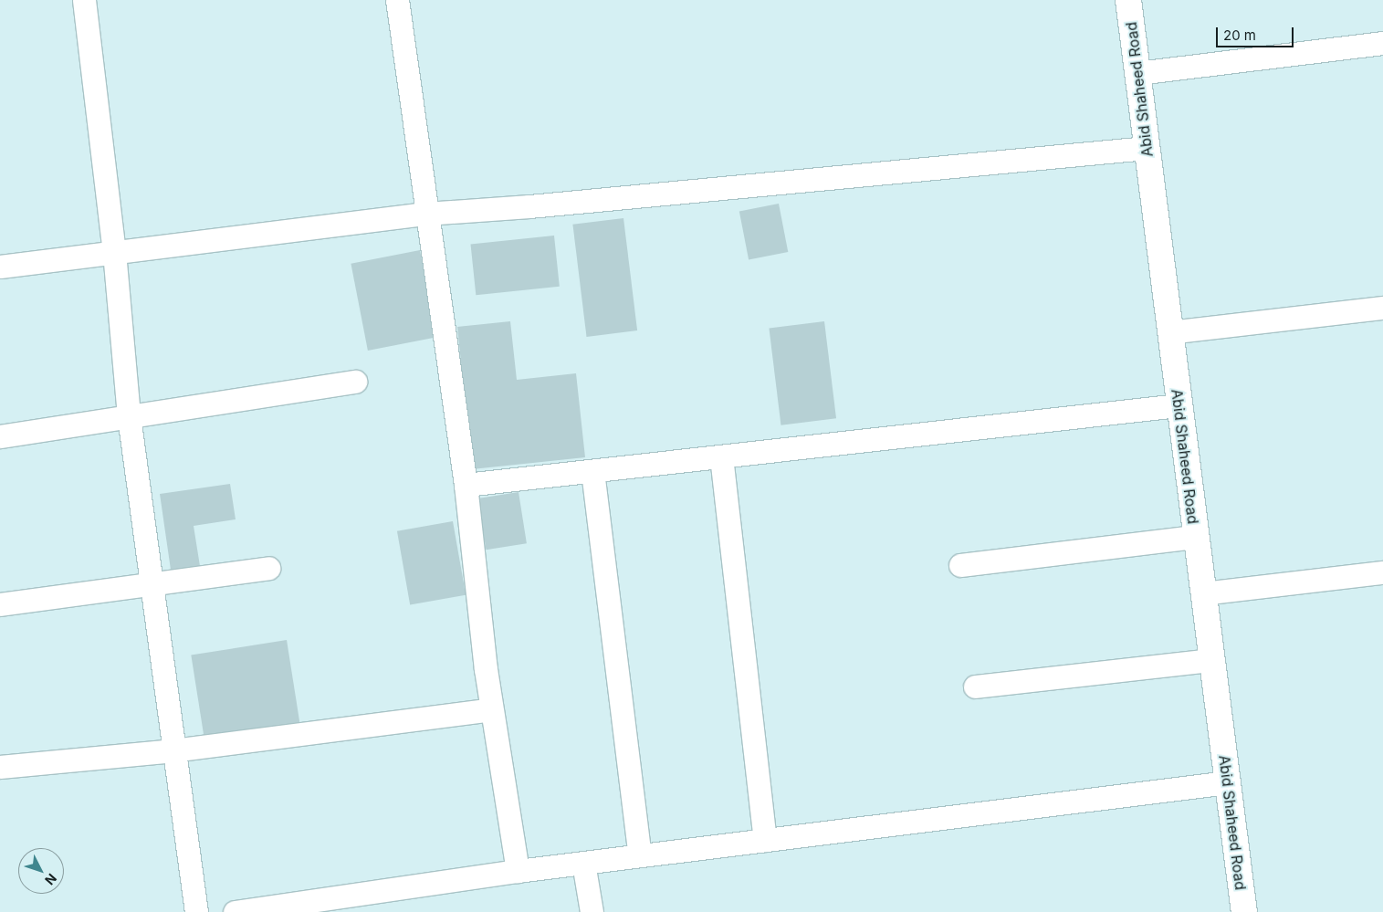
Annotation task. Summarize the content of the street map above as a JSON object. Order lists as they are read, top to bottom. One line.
{"streets":{"street":["Abid Shaheed Road"]},"scale_bar":"20 m","north":"bottom right"}
